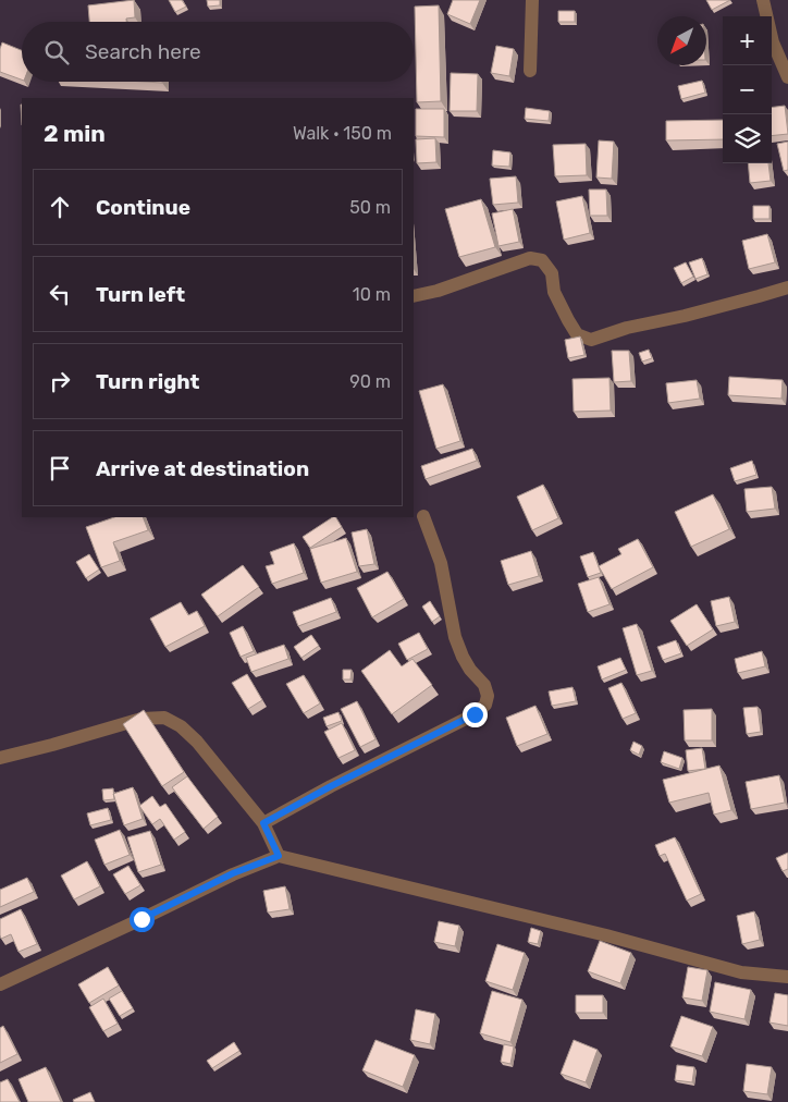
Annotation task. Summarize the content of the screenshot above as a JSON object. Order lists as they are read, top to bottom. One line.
{"north":"bottom left","page":{"map_buttons":["+","−"],"search":"Search here","heading":["2 min","Walk · 150 m"],"list":[["Continue","50 m"],["Turn left","10 m"],["Turn right","90 m"],"Arrive at destination"]}}
